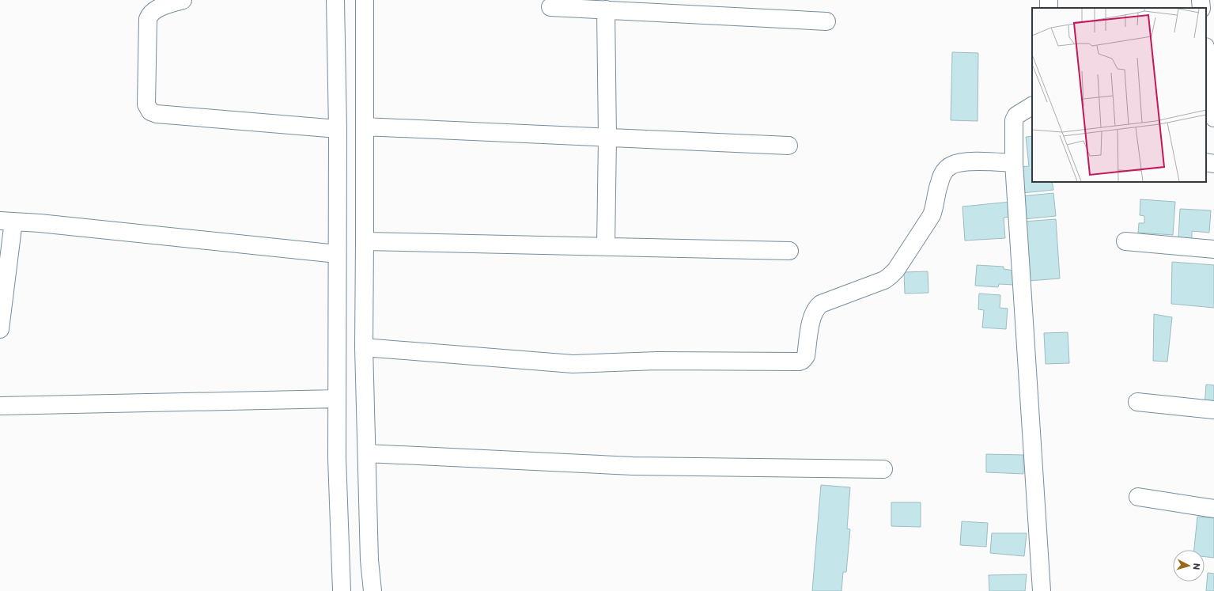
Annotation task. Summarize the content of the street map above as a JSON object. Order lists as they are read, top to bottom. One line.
{"north":"right"}
